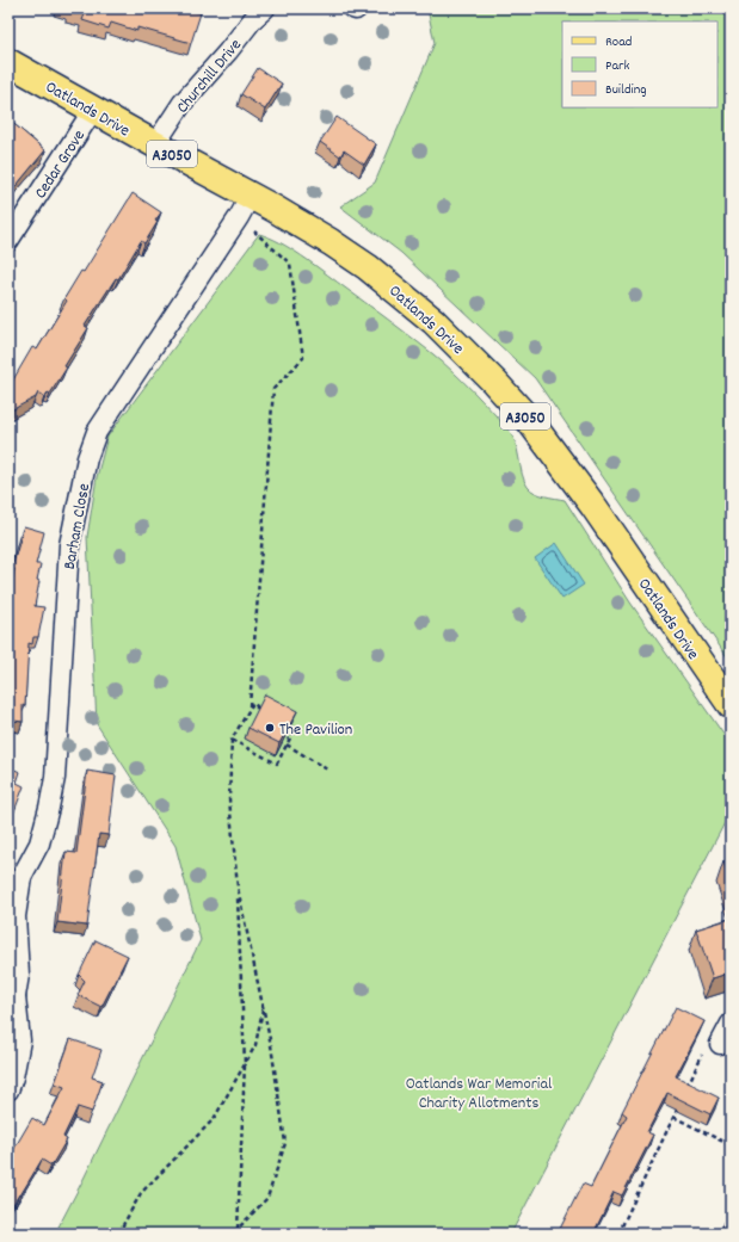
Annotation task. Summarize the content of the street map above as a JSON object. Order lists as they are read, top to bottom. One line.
{"streets":{"main road":["Oatlands Drive","A3050"],"street":["Churchill Drive","Cedar Grove","Barham Close"]},"crossings":[["Churchill Drive","Oatlands Drive"],["Oatlands Drive","Cedar Grove"],["Oatlands Drive","Barham Close"]],"parks":["Oatlands War Memorial Charity Allotments"],"places":["The Pavilion"],"legend":["Road","Park","Building"]}
